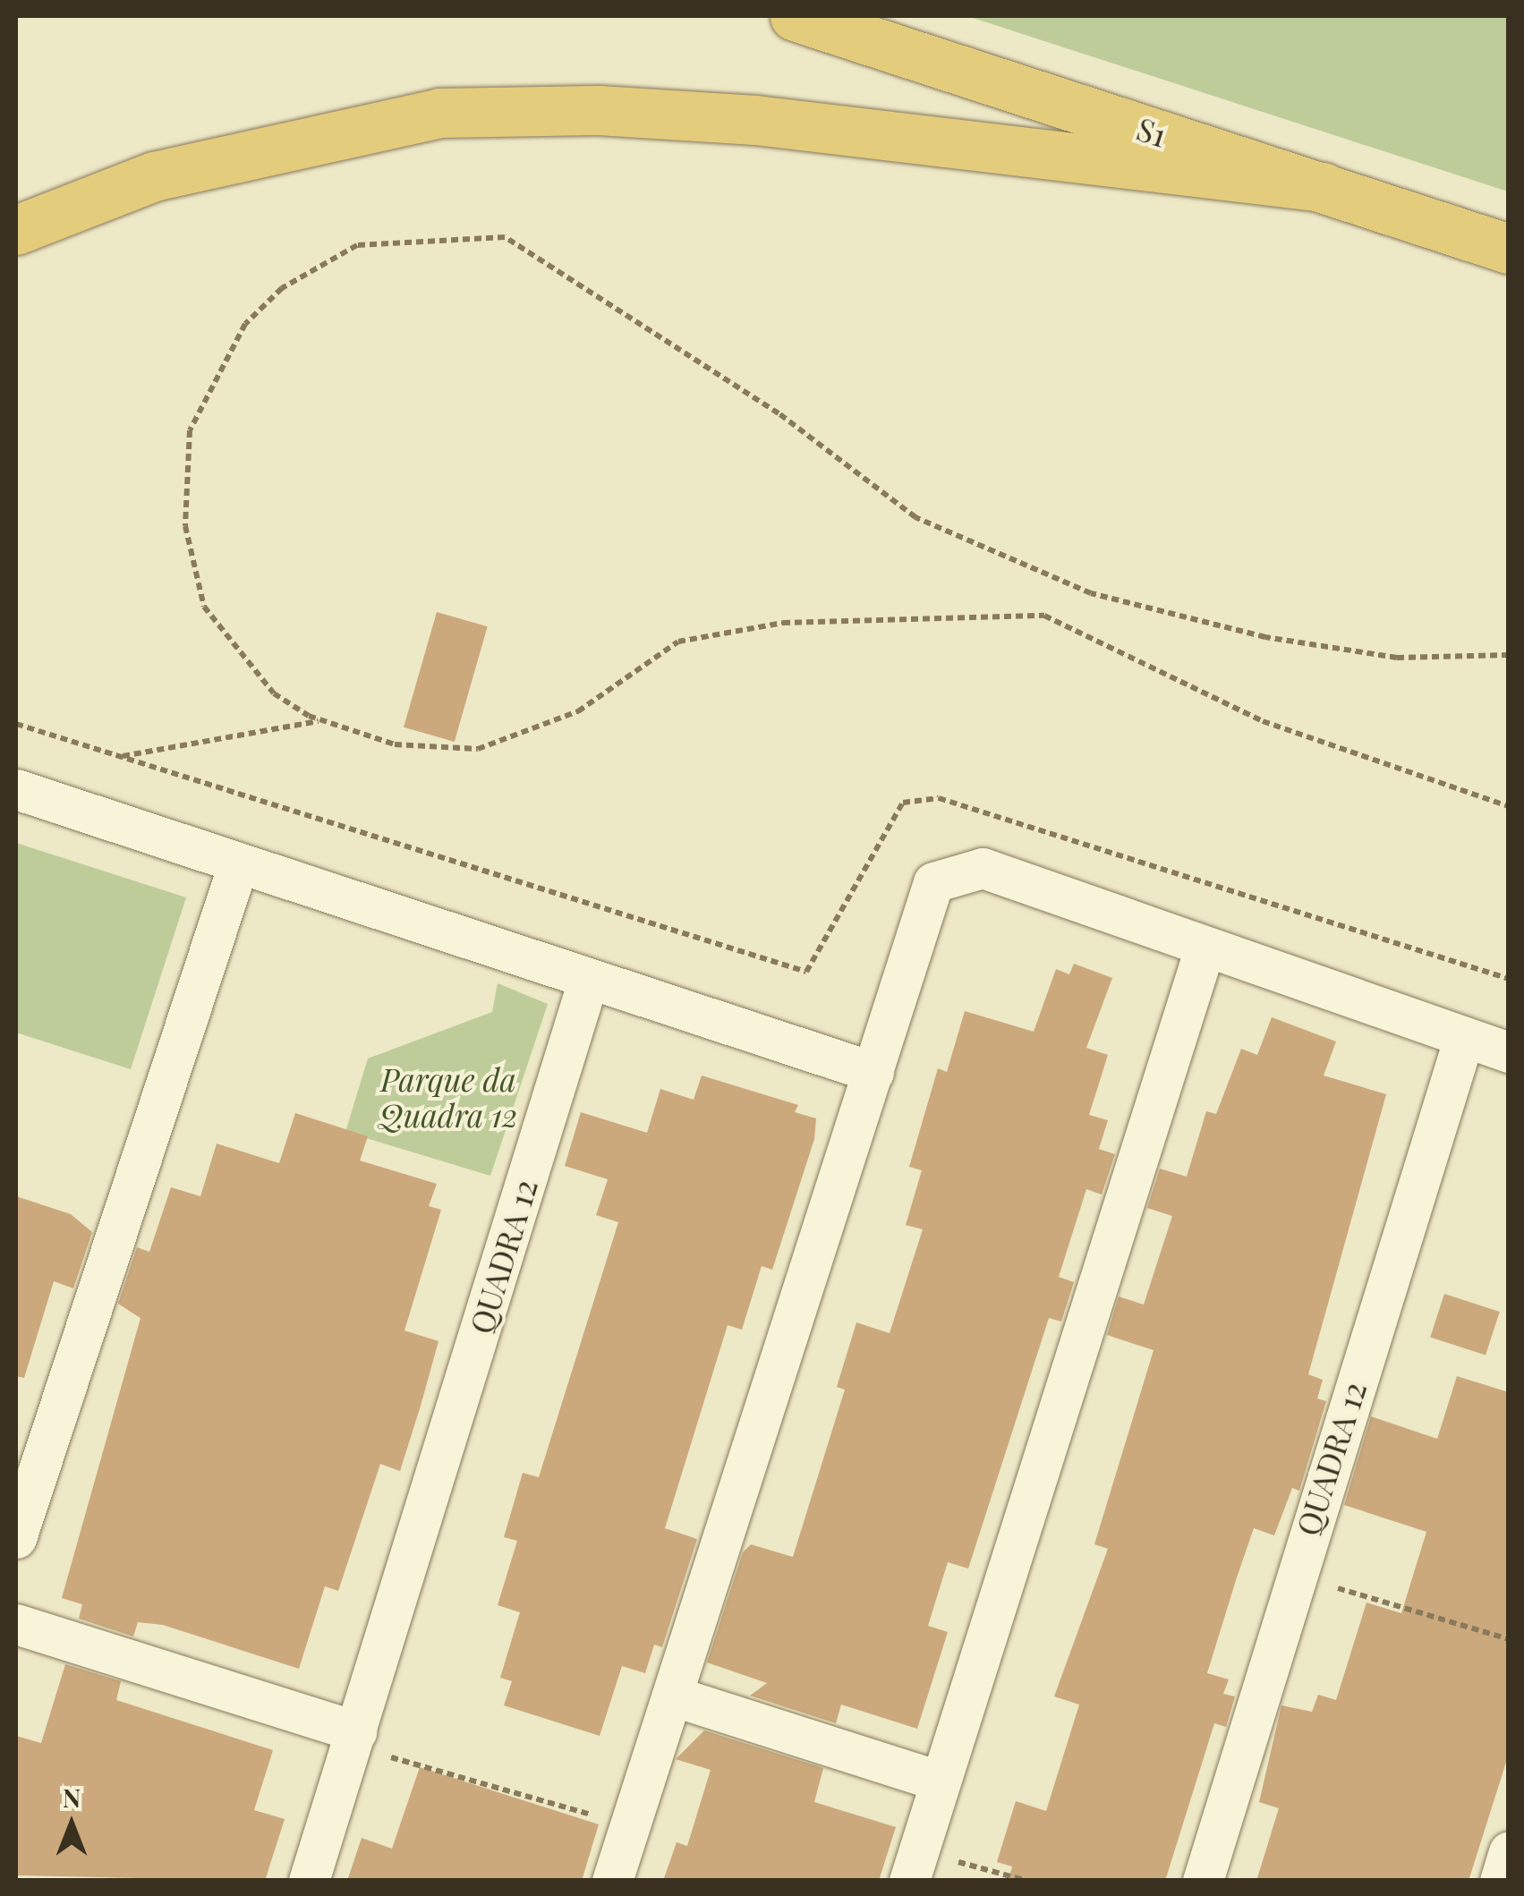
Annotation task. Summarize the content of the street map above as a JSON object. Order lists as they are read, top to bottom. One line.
{"streets":{"highway":["S1"],"street":["QUADRA 12"]},"parks":["Parque da Quadra 12"],"north":"top"}
